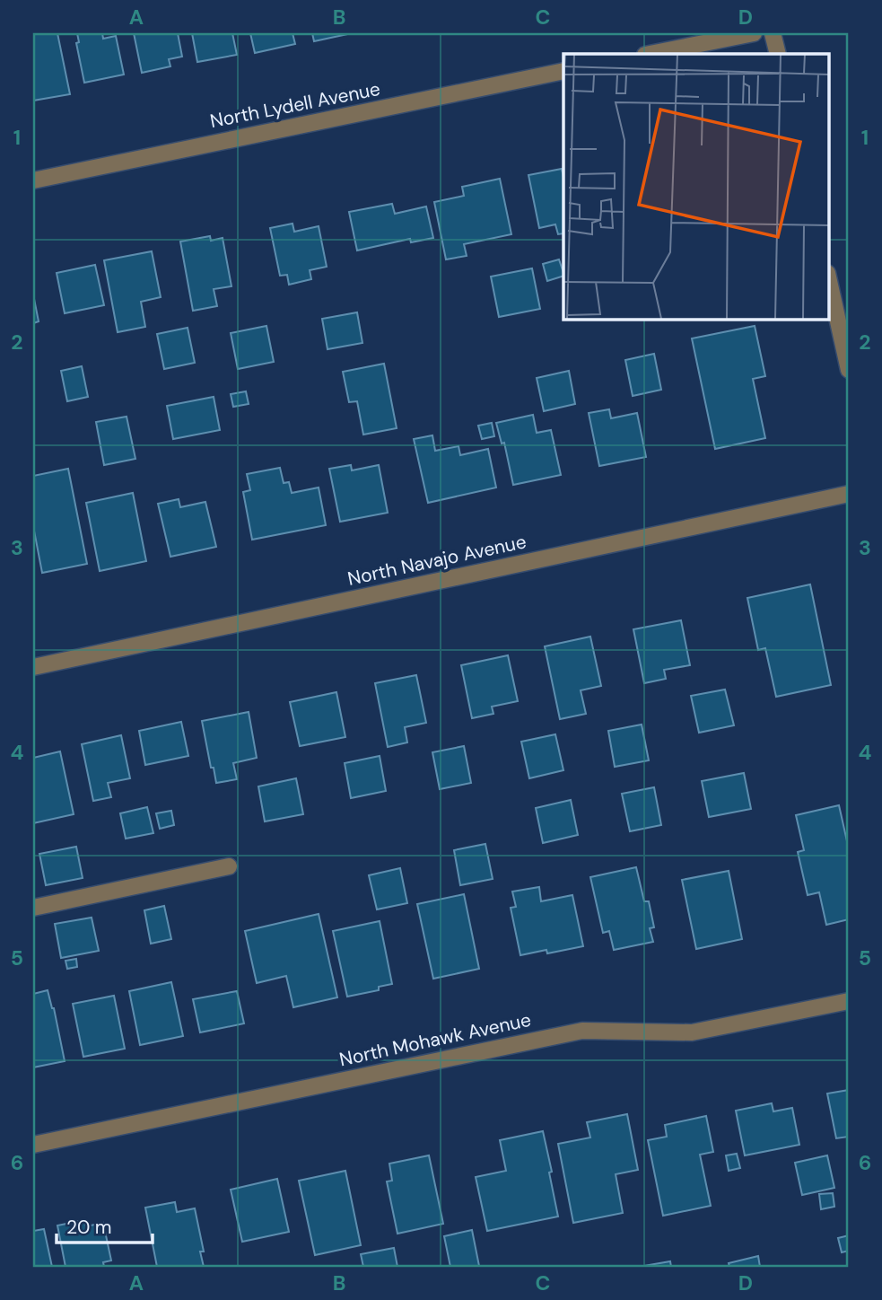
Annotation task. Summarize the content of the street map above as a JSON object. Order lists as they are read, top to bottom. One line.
{"streets":{"street":["North Lydell Avenue","North Navajo Avenue","North Mohawk Avenue"]},"scale_bar":"20 m","grid":{"columns":["A","B","C","D"],"rows":["1","2","3","4","5","6"]}}
